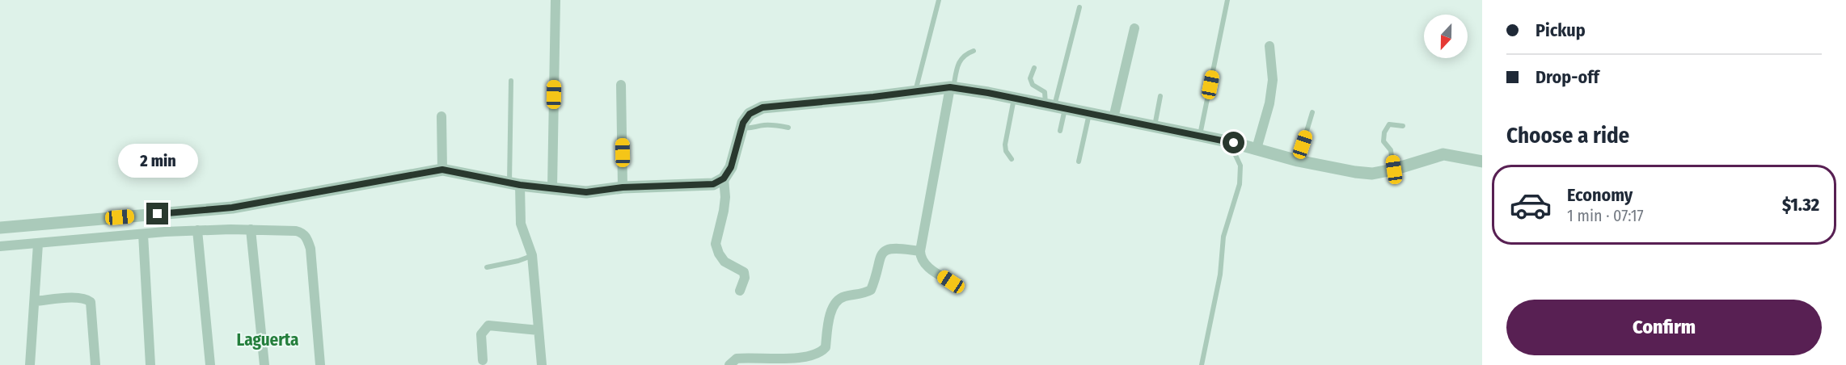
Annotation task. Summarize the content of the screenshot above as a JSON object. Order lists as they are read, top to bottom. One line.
{"districts":["Laguerta"],"north":"bottom","page":{"banner":["Pickup","Drop-off"],"heading":"Choose a ride","bubble":"2 min","list":[{"name":"Economy","note":"1 min · 07:17","value":"$1.32"}],"buttons":"Confirm"}}
